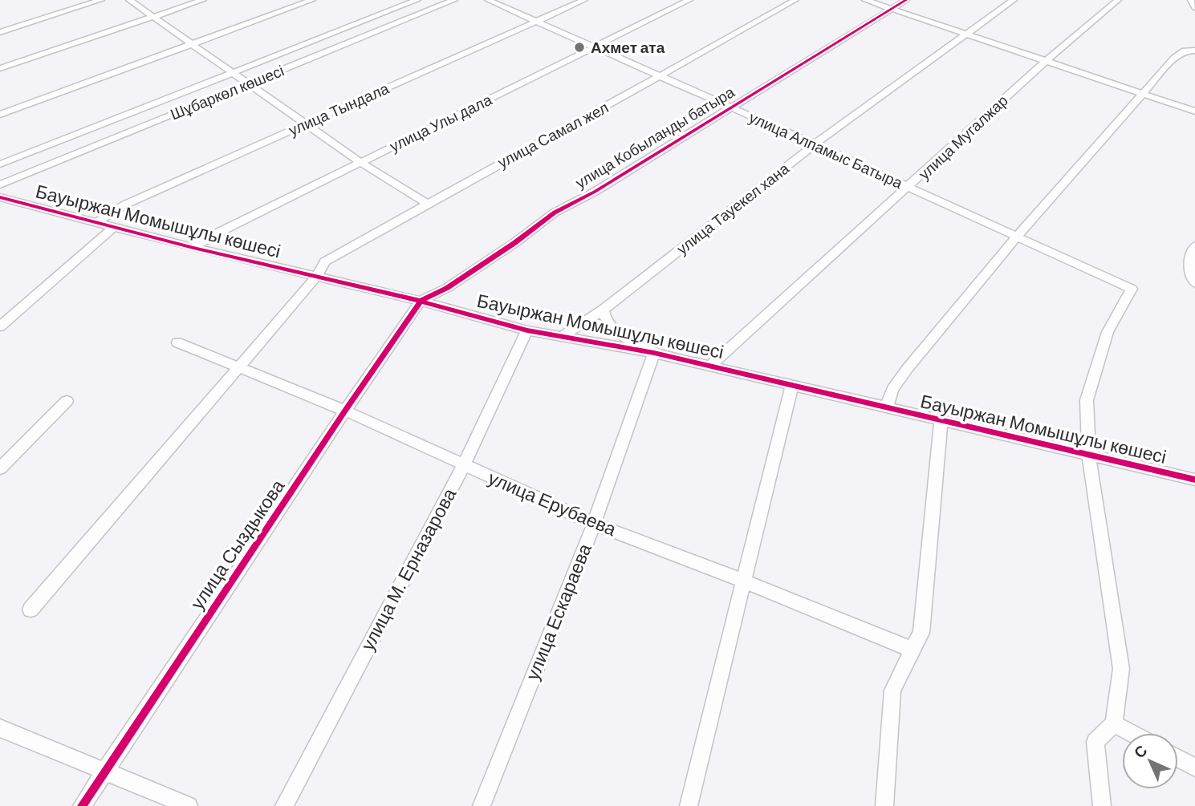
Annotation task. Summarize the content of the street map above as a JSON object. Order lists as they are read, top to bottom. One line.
{"streets":{"street":["Шұбаркөл көшесі","улица Тындала","улица Улы дала","улица Самал жел","улица Кобыланды батыра","улица Мугалжар","улица Алпамыс Батыра","улица Тауекел хана","Бауыржан Момышұлы көшесі","улица Ерубаева","улица Сыздыкова","улица М. Ерназарова","улица Ескараева"]},"crossings":[["улица Тындала","улица Алпамыс Батыра"],["улица Тындала","Бауыржан Момышұлы көшесі"],["улица Улы дала","улица Алпамыс Батыра"],["улица Улы дала","Бауыржан Момышұлы көшесі"],["улица Самал жел","улица Алпамыс Батыра"],["улица Самал жел","Бауыржан Момышұлы көшесі"],["улица Самал жел","улица Ерубаева"],["улица Кобыланды батыра","улица Алпамыс Батыра"],["улица Кобыланды батыра","Бауыржан Момышұлы көшесі"],["улица Кобыланды батыра","улица Сыздыкова"],["улица Мугалжар","улица Алпамыс Батыра"],["улица Мугалжар","Бауыржан Момышұлы көшесі"],["улица Алпамыс Батыра","улица Тауекел хана"],["улица Алпамыс Батыра","Бауыржан Момышұлы көшесі"],["улица Тауекел хана","Бауыржан Момышұлы көшесі"],["Бауыржан Момышұлы көшесі","улица Сыздыкова"],["Бауыржан Момышұлы көшесі","улица М. Ерназарова"],["Бауыржан Момышұлы көшесі","улица Ескараева"],["улица Ерубаева","улица Сыздыкова"],["улица Ерубаева","улица М. Ерназарова"],["улица Ерубаева","улица Ескараева"]],"places":["Ахмет ата"],"north":"top left"}
